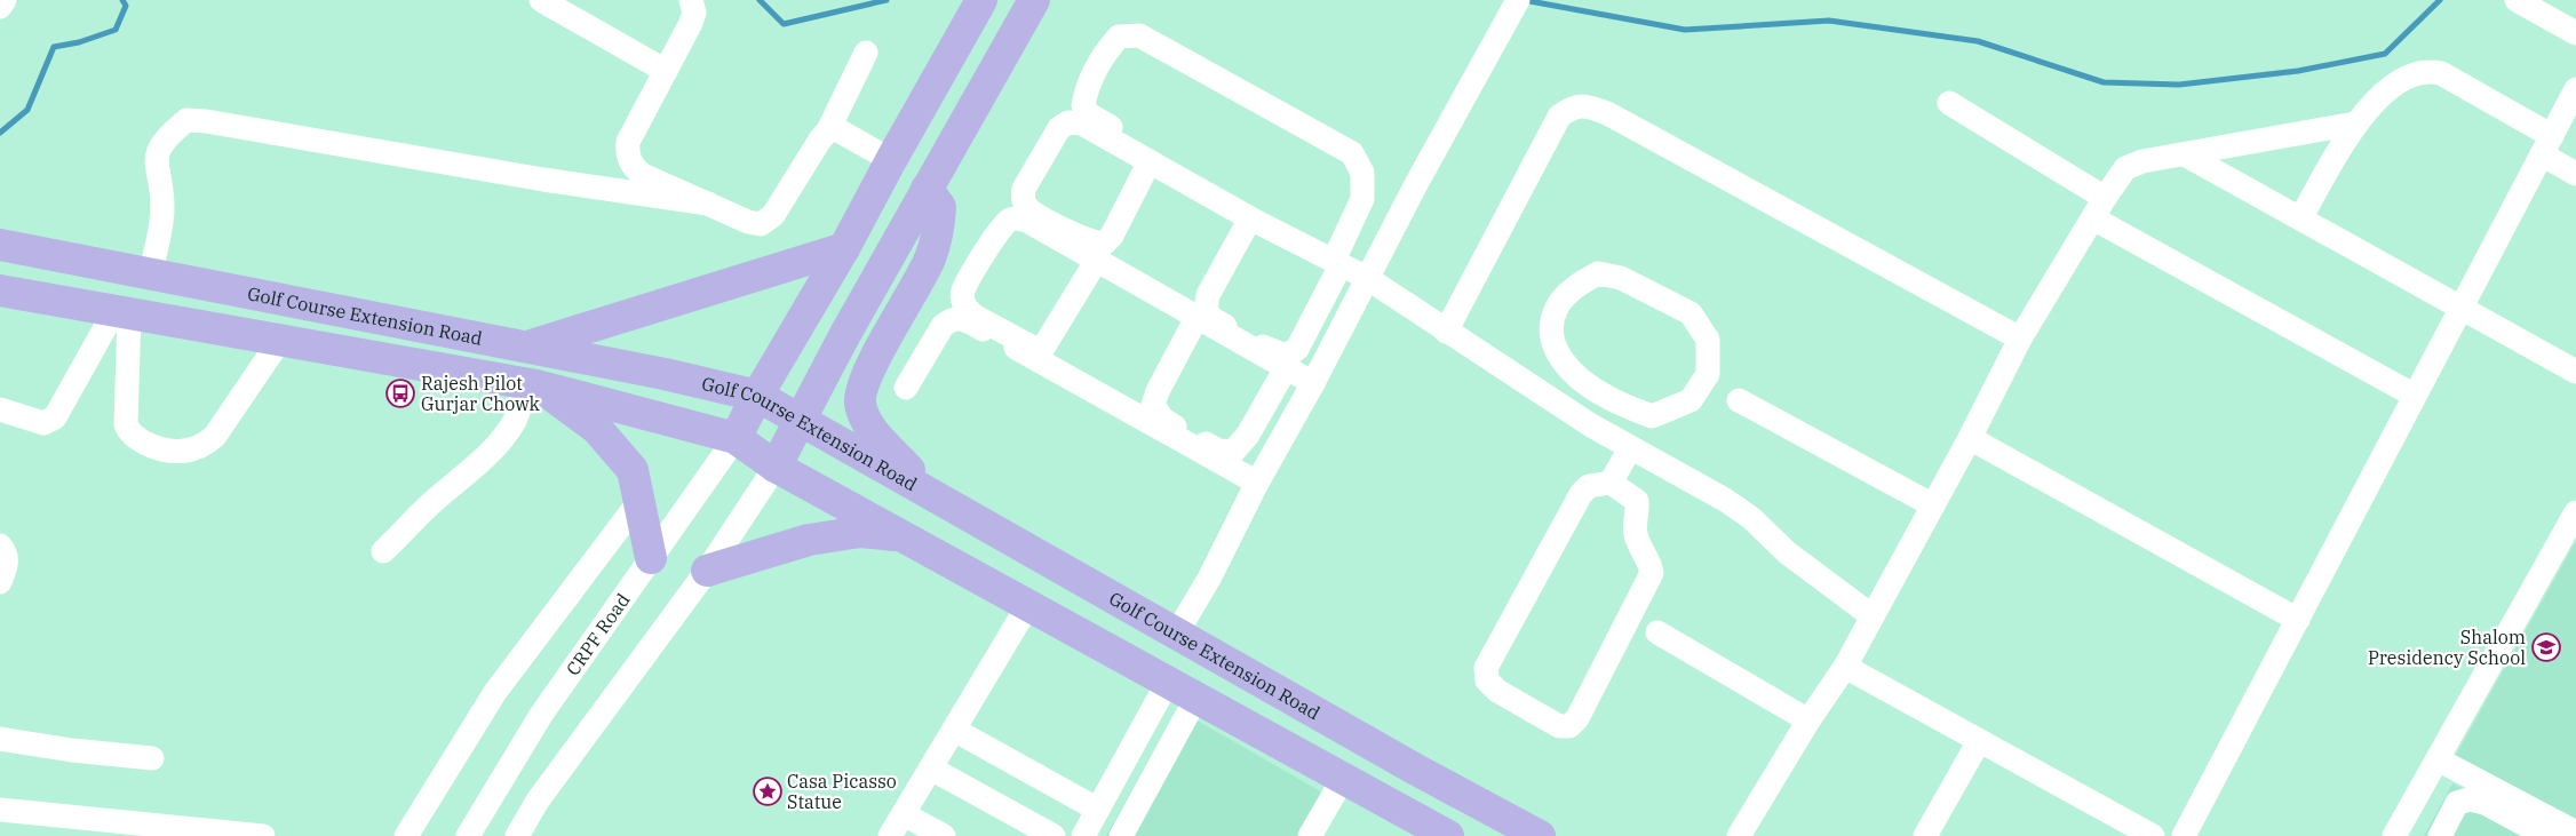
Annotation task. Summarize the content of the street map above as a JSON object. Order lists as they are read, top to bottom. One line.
{"streets":{"main road":["Golf Course Extension Road"],"street":["CRPF Road"]},"crossings":[["Golf Course Extension Road","CRPF Road"]],"places":{"bus stop":["Rajesh Pilot Gurjar Chowk"],"school or university":["Shalom Presidency School"],"place":["Casa Picasso Statue"]}}
